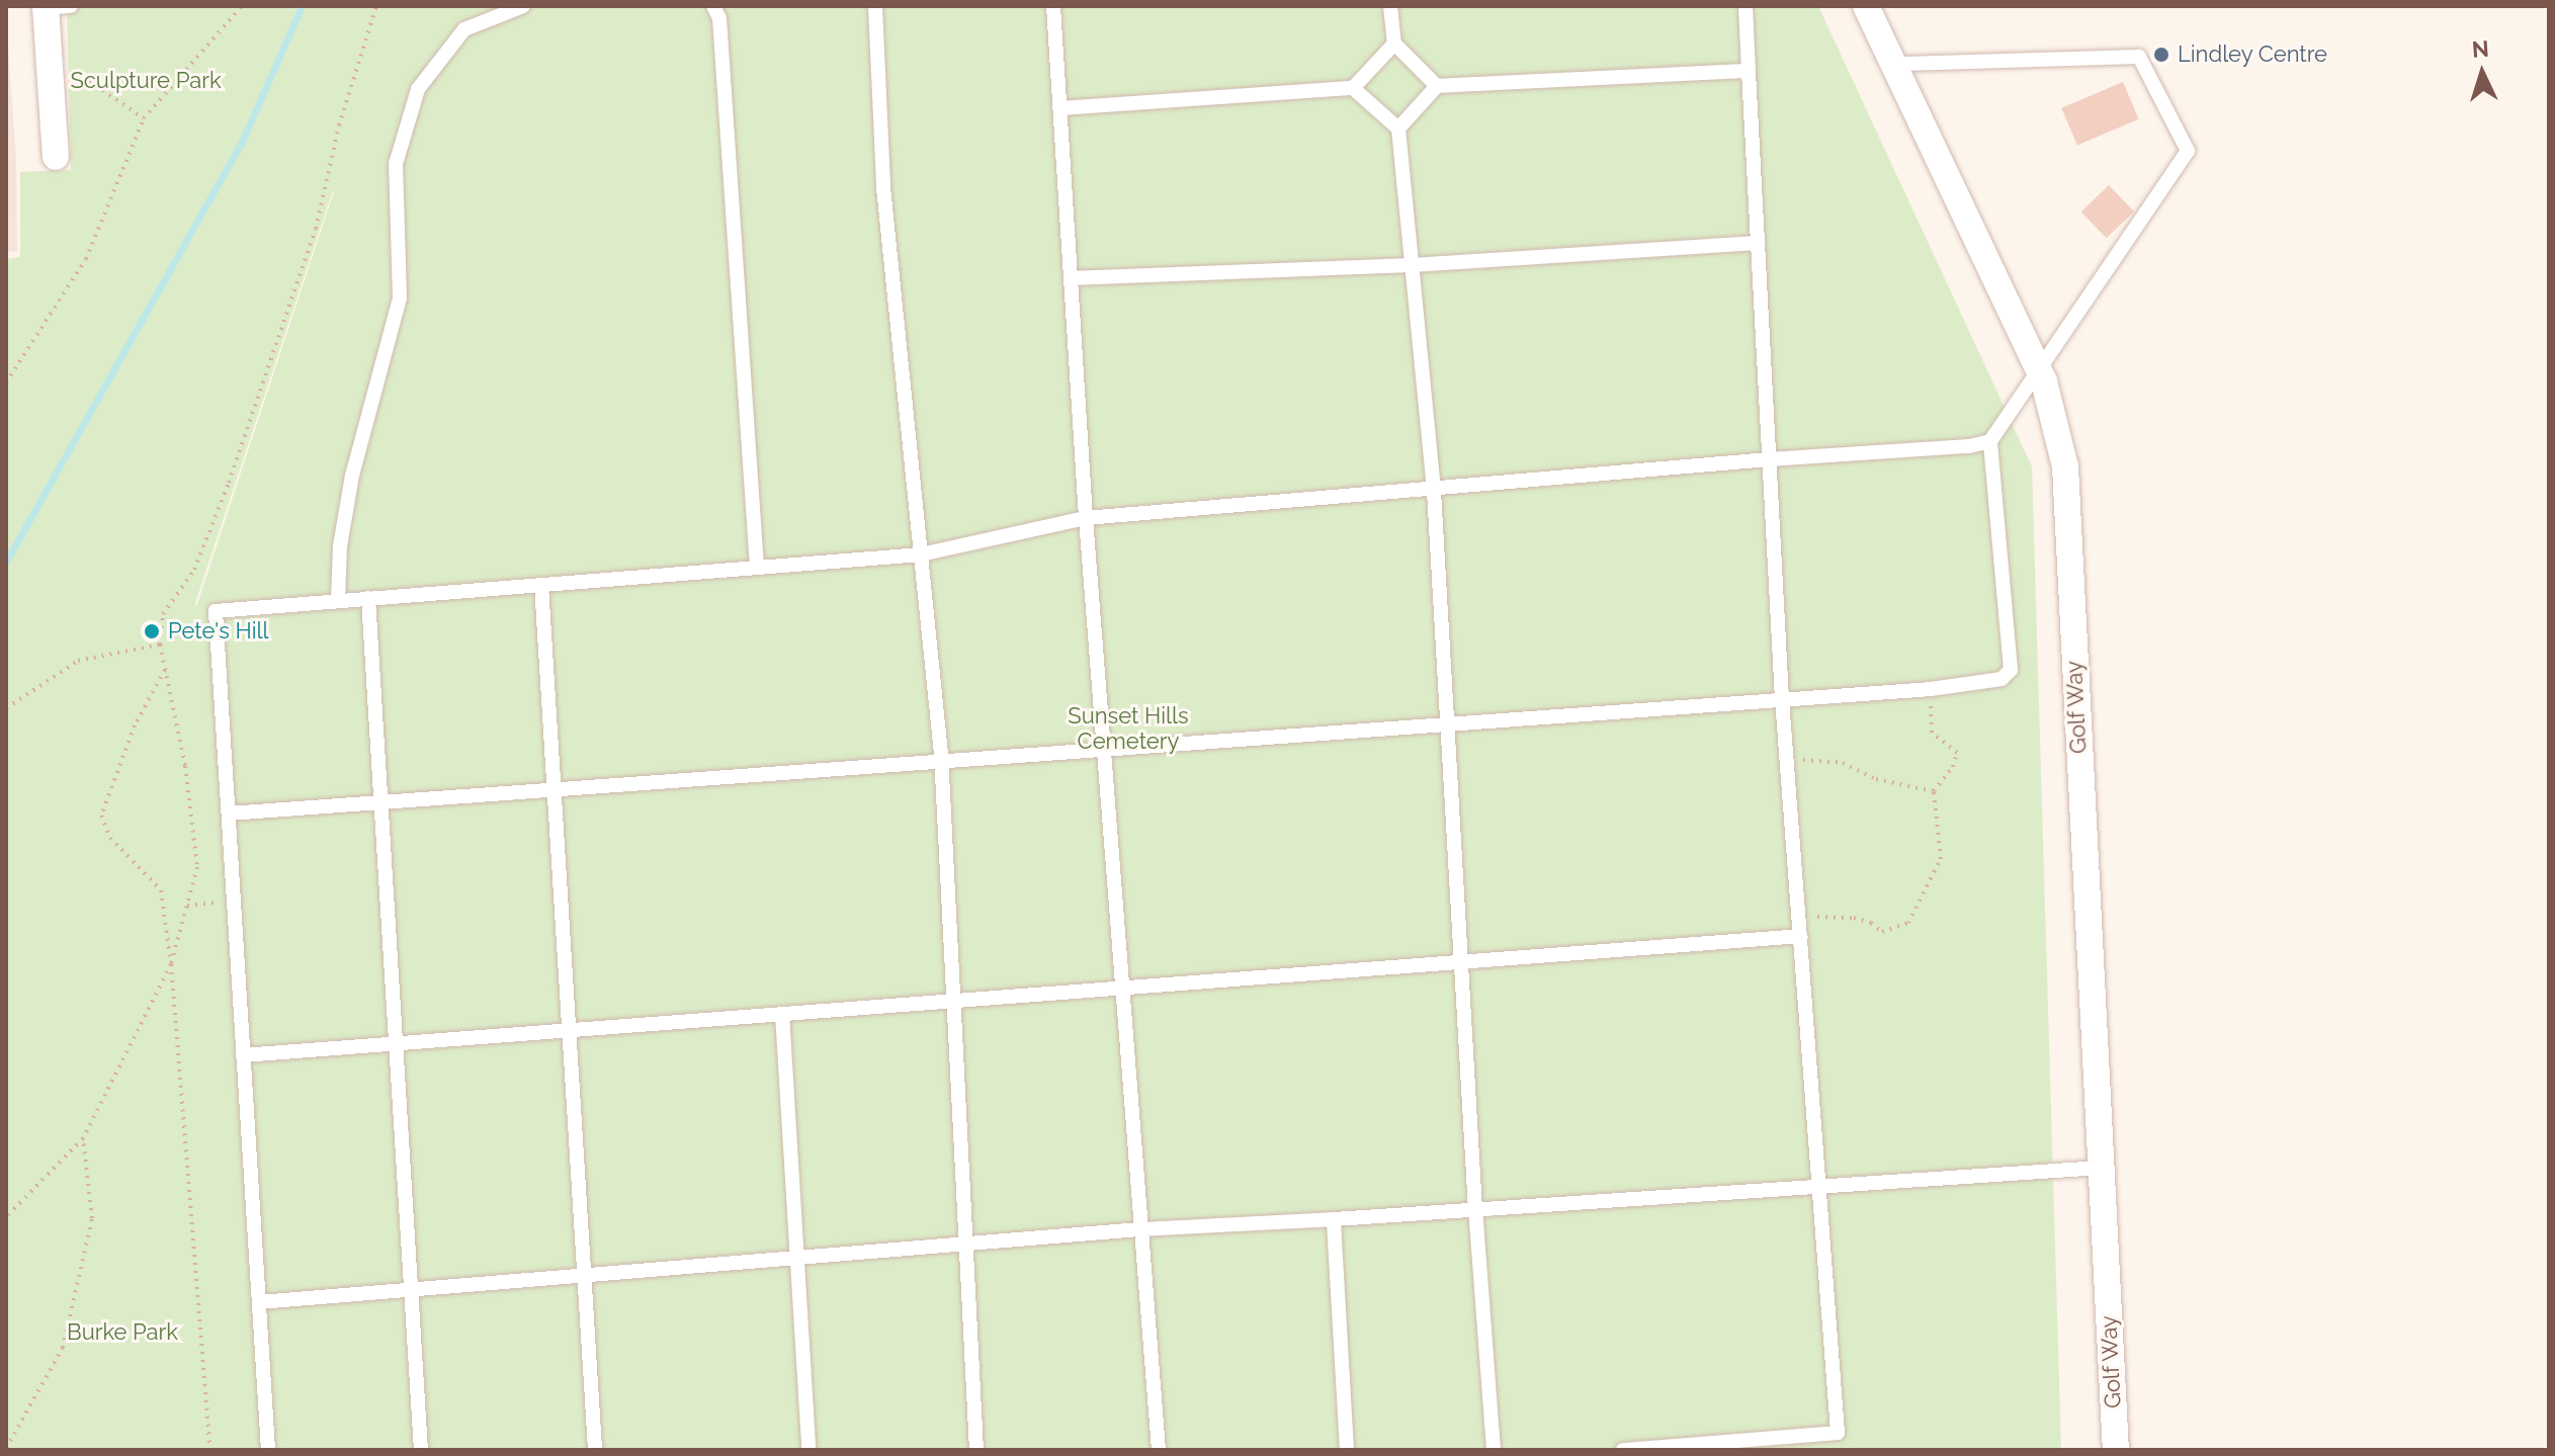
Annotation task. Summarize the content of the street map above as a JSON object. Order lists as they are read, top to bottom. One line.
{"streets":{"street":["Golf Way"]},"parks":["Sculpture Park","Sunset Hills Cemetery","Burke Park"],"places":["Lindley Centre","Pete's Hill"],"north":"top"}
